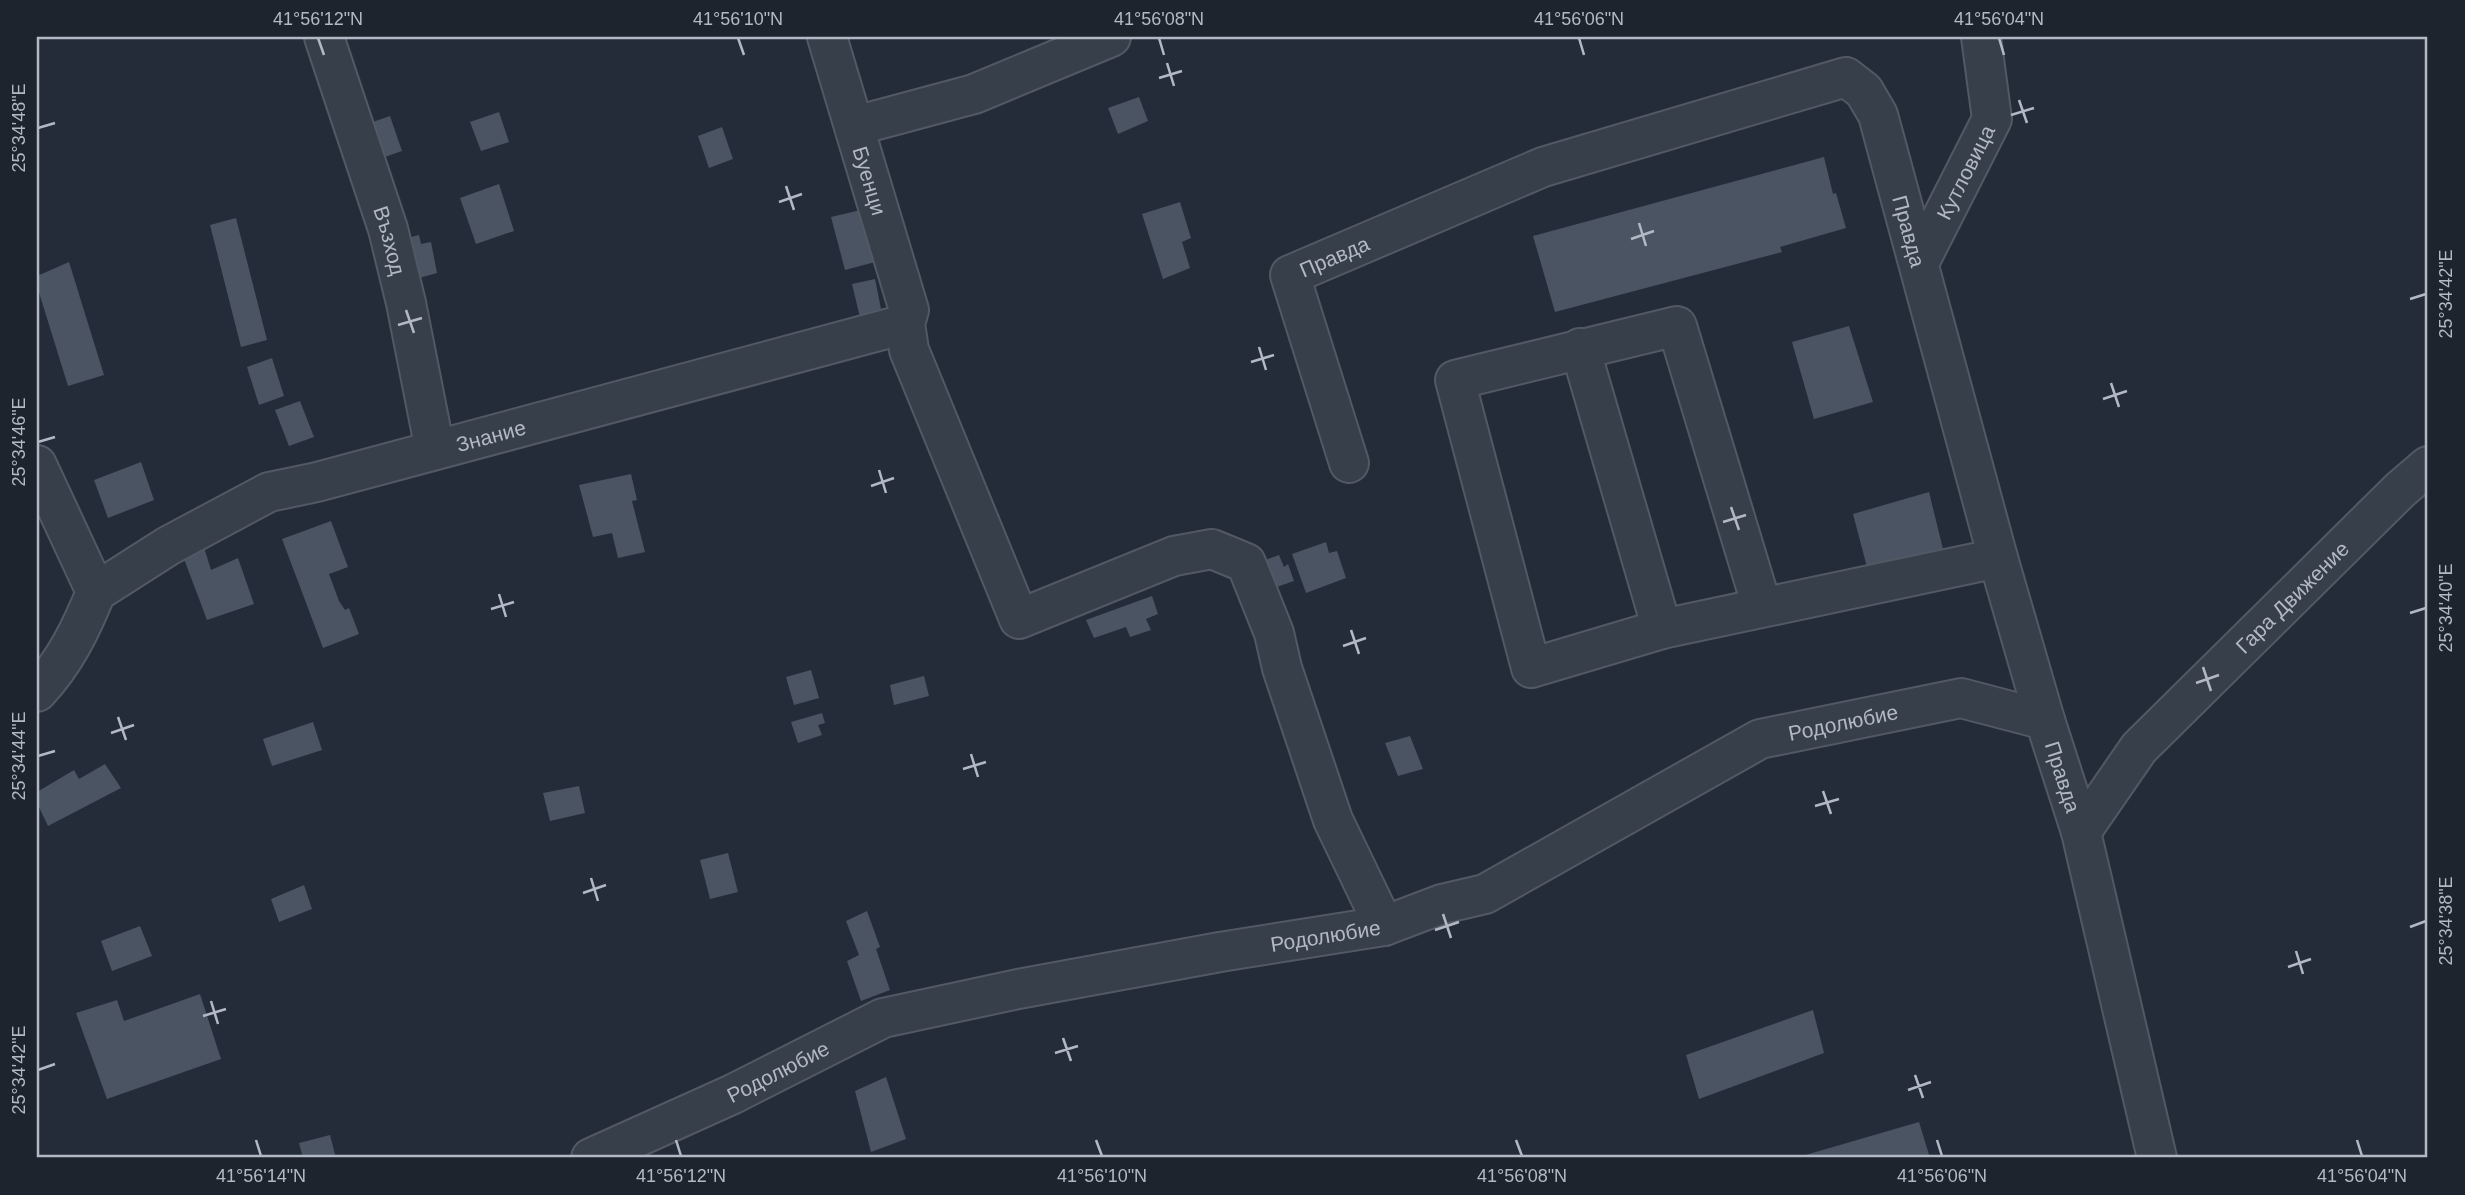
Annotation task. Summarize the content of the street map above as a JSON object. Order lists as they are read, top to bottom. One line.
{"streets":{"street":["Кутловица","Буенци","Правда","Възход","Знание","Гара Движение","Родолюбие"]},"crossings":[["Кутловица","Правда"],["Буенци","Знание"],["Буенци","Родолюбие"],["Правда","Гара Движение"],["Правда","Родолюбие"],["Възход","Знание"]],"coordinates":["41°56'12\"N","41°56'10\"N","41°56'08\"N","41°56'06\"N","41°56'04\"N","25°34'48\"E","25°34'42\"E","25°34'46\"E","25°34'40\"E","25°34'44\"E","25°34'38\"E","41°56'14\"N"]}
